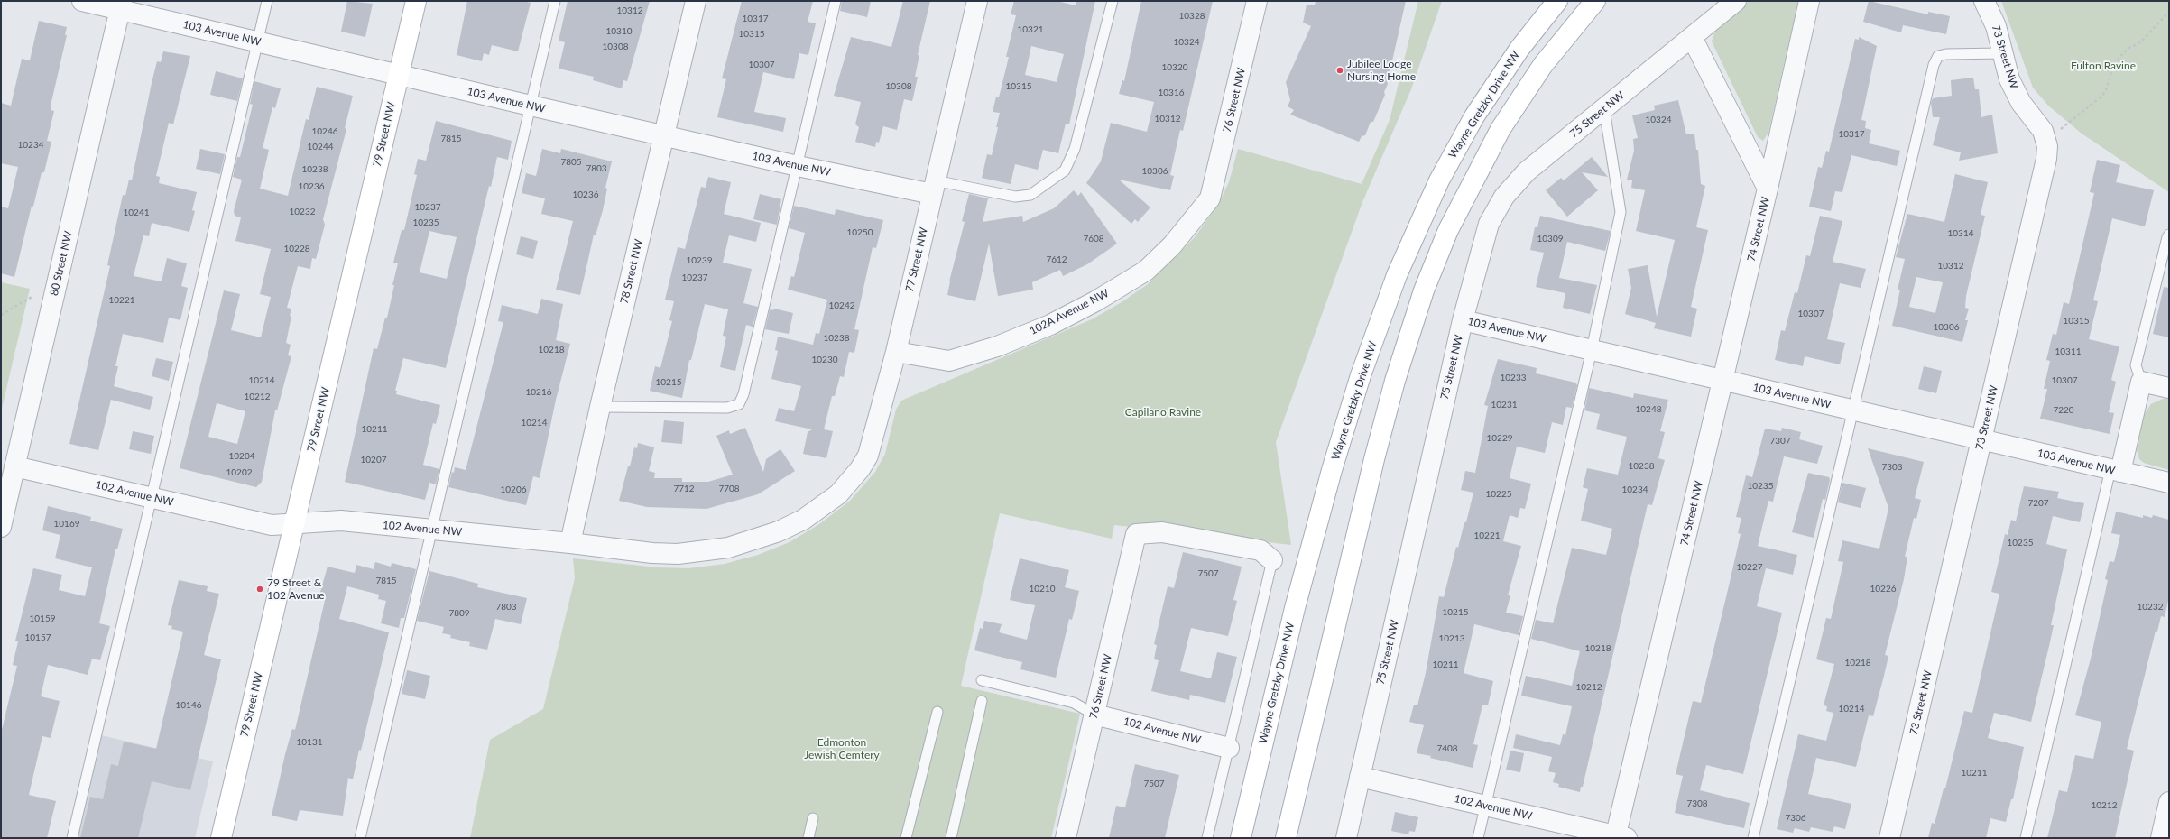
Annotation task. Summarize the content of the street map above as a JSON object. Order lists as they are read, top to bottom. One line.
{"streets":{"main road":["Wayne Gretzky Drive NW","79 Street NW"],"street":["103 Avenue NW","73 Street NW","76 Street NW","75 Street NW","74 Street NW","77 Street NW","80 Street NW","78 Street NW","102A Avenue NW","102 Avenue NW"]},"crossings":[["103 Avenue NW","73 Street NW"],["103 Avenue NW","75 Street NW"],["103 Avenue NW","79 Street NW"],["103 Avenue NW","74 Street NW"],["103 Avenue NW","77 Street NW"],["103 Avenue NW","80 Street NW"],["103 Avenue NW","78 Street NW"],["76 Street NW","102A Avenue NW"],["76 Street NW","102 Avenue NW"],["75 Street NW","74 Street NW"],["75 Street NW","102 Avenue NW"],["79 Street NW","102 Avenue NW"],["74 Street NW","102 Avenue NW"],["77 Street NW","102A Avenue NW"],["77 Street NW","102 Avenue NW"],["80 Street NW","102 Avenue NW"],["78 Street NW","102 Avenue NW"]],"parks":["Fulton Ravine","Capilano Ravine","Edmonton Jewish Cemtery"],"places":["Jubilee Lodge Nursing Home","79 Street & 102 Avenue"],"house_numbers":["10312","10328","10317","10321","10310","10315","10324","10308","10307","10320","10308","10315","10316","10312","10324","10246","10317","7815","10234","10244","7805","7803","10238","10306","10236","10236","10237","10232","10241","10235","10250","10314","7608","10309","10228","7612","10239","10312","10237","10221","10242","10307","10315","10306","10238","10218","10311","10230","10233","10214","10307","10215","10216","10212","10231","10248","7220","10214","10211","10229","7307","10204","10207","10238","7303","10202","10235","7712","7708","10206","10234","10225","7207","10169","10221","10235","10227","7507","7815","10210","10226","7803","10232","10215","7809","10159","10157","10213","10218","10218","10211","10212","10146","10214","10131","7408","10211","7507","7308","10212","7306"]}
